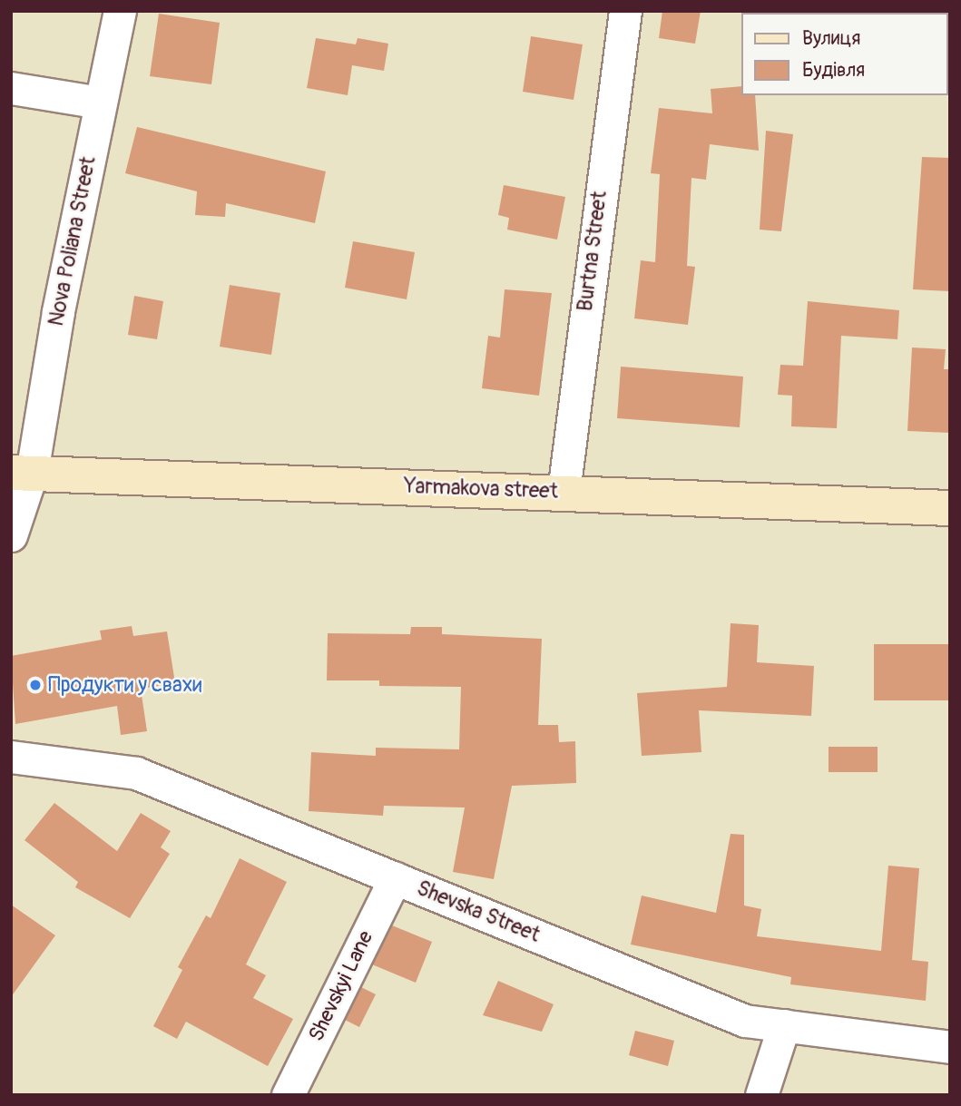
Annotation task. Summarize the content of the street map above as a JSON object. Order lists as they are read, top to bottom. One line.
{"streets":{"street":["Nova Poliana Street","Burtna Street","Yarmakova street","Shevska Street","Shevskyi Lane"]},"crossings":[["Nova Poliana Street","Yarmakova street"],["Burtna Street","Yarmakova street"],["Shevska Street","Shevskyi Lane"]],"places":["Продукти у свахи"],"legend":["Вулиця","Будівля"]}
